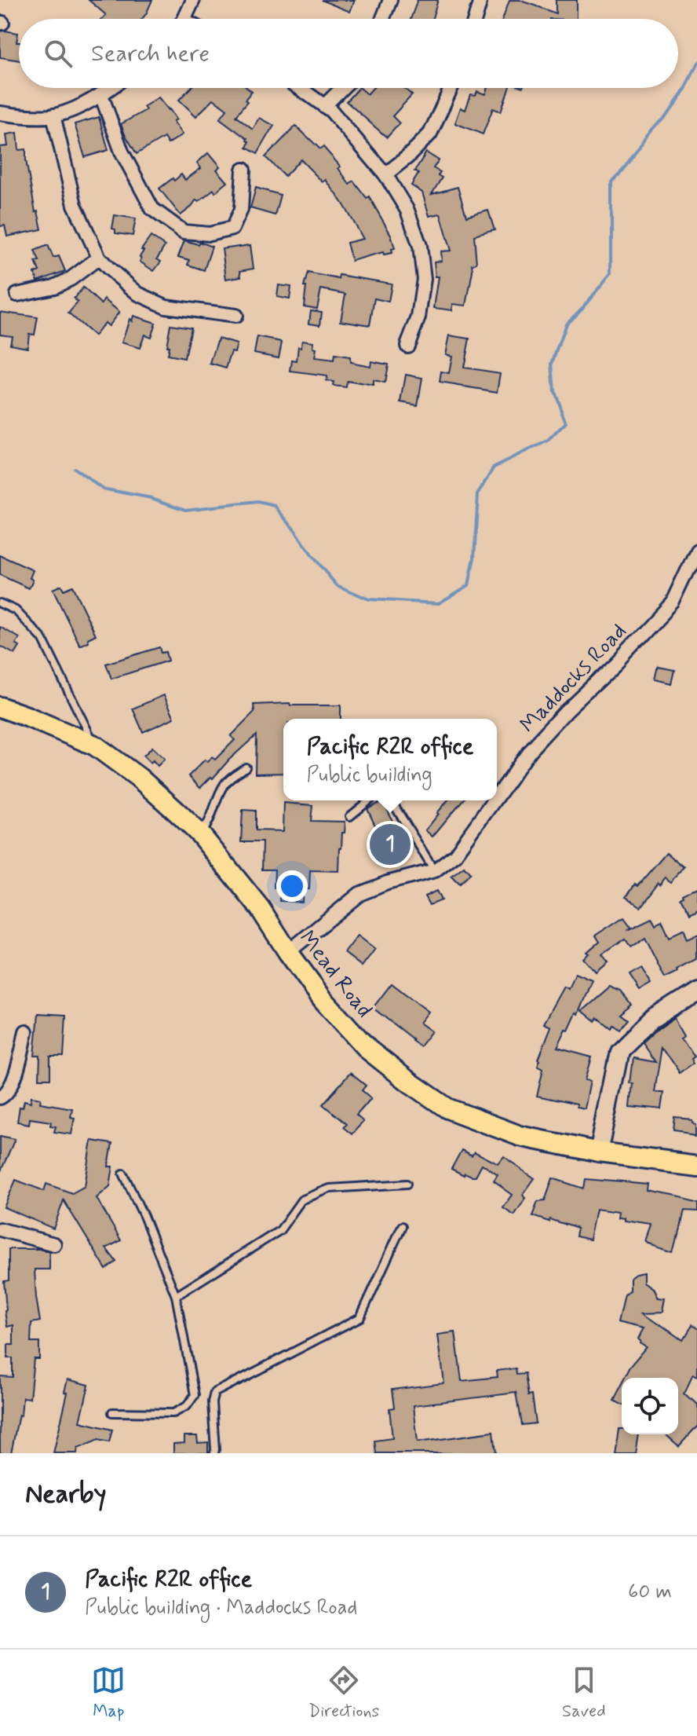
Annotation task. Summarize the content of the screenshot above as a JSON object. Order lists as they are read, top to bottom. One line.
{"streets":{"main road":["Mead Road"],"street":["Maddocks Road"]},"crossings":[["Maddocks Road","Mead Road"]],"page":{"search":"Search here","popup":["Pacific R2R office","Public building"],"pins":"1","heading":"Nearby","list":[{"mark":"1","name":"Pacific R2R office","note":"Public building · Maddocks Road","value":"60 m"}],"nav":["Map","Directions","Saved"]}}
